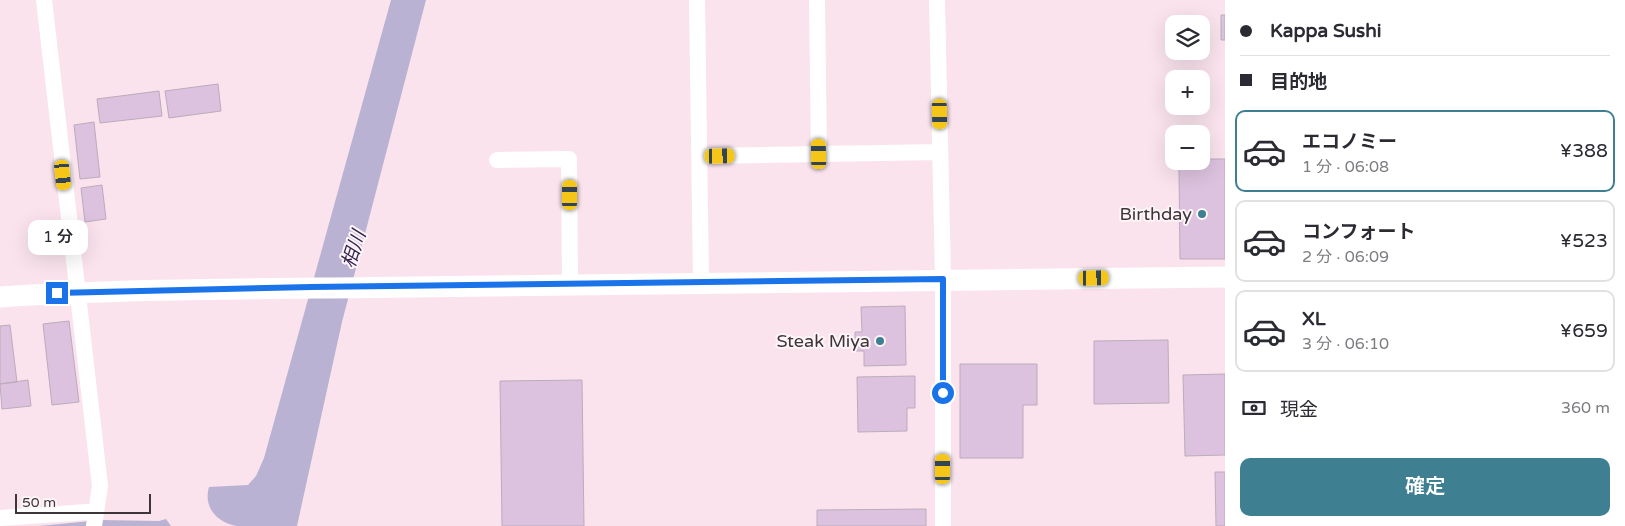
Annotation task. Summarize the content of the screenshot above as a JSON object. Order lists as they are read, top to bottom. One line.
{"water":["相川"],"places":["Birthday","Steak Miya"],"scale_bar":"50 m","page":{"banner":["Kappa Sushi","目的地"],"map_buttons":["+","−"],"list":[{"name":"エコノミー","note":"1 分 · 06:08","value":"¥388"},{"name":"コンフォート","note":"2 分 · 06:09","value":"¥523"},{"name":"XL","note":"3 分 · 06:10","value":"¥659"}],"bubble":"1 分","pay":["現金","360 m"],"buttons":"確定","scale":"50 m"}}
